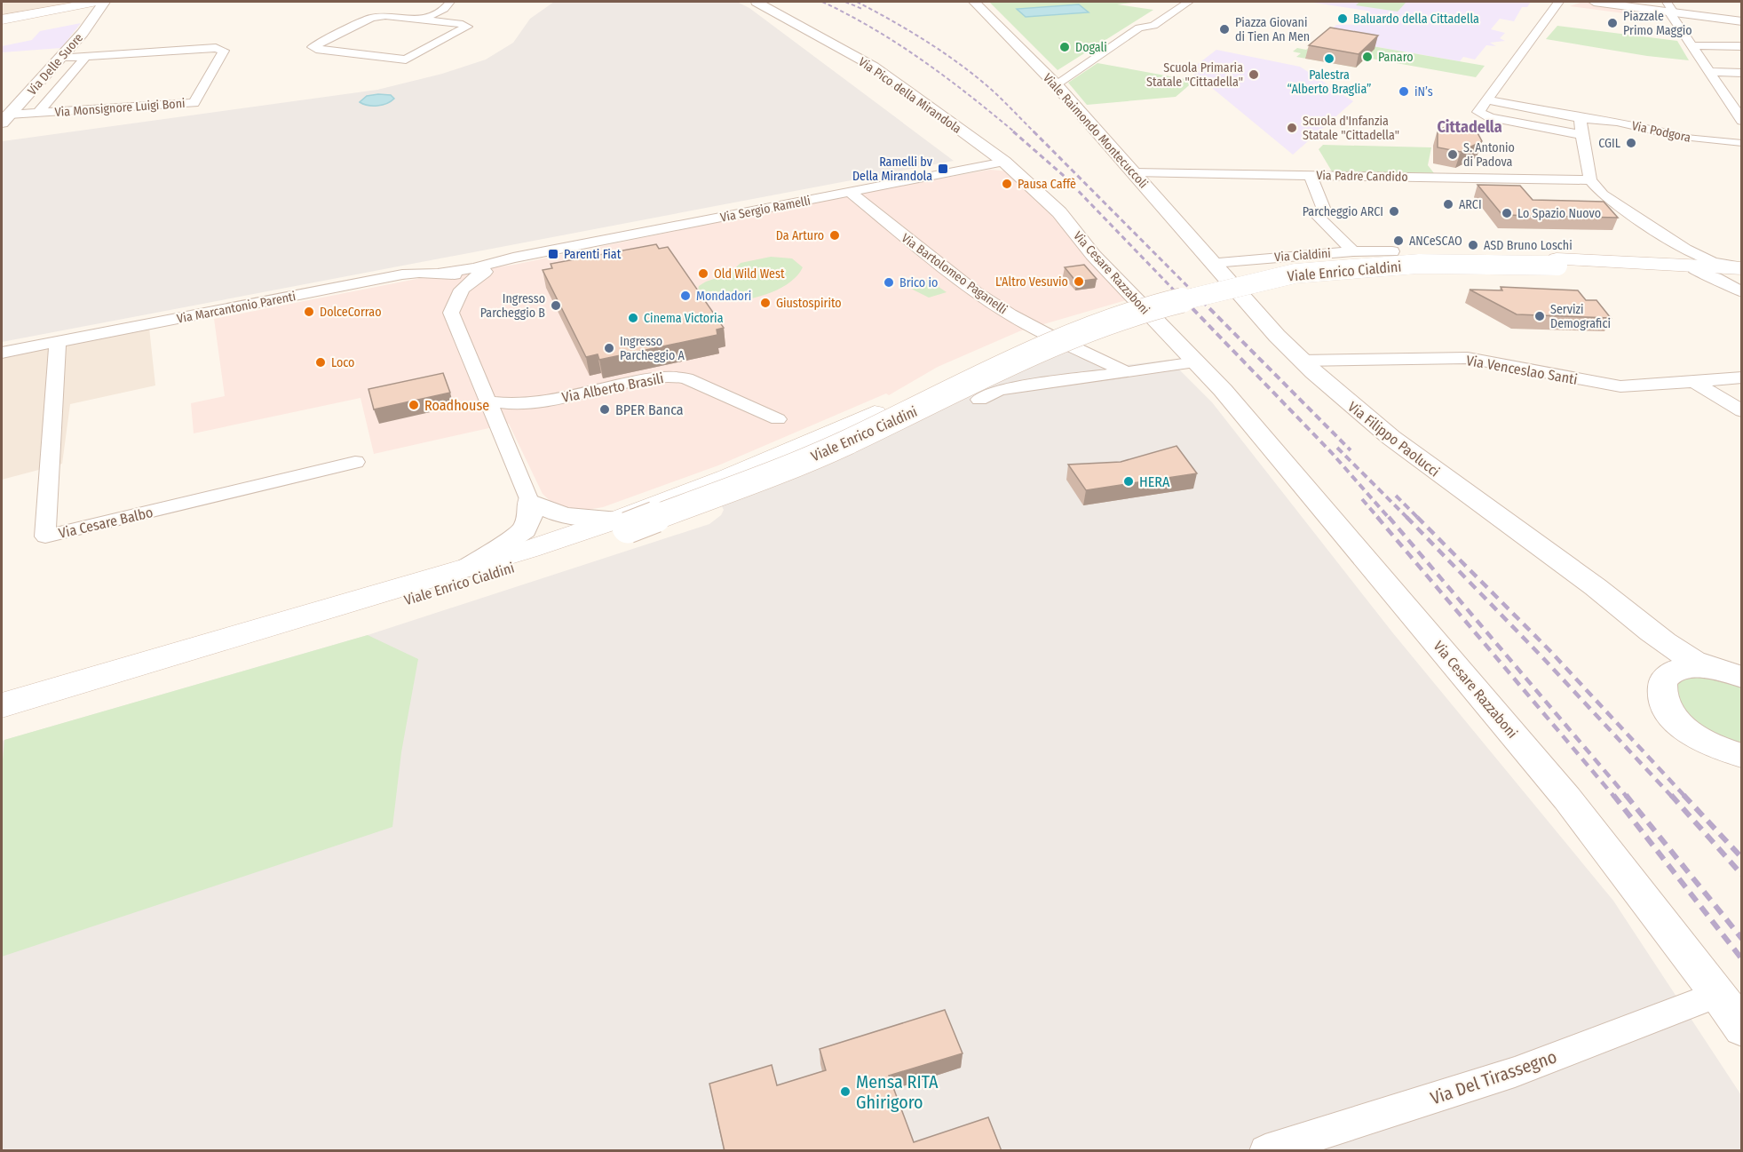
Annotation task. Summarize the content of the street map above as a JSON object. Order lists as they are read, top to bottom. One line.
{"streets":{"main road":["Viale Enrico Cialdini"],"street":["Via Delle Suore","Via Pico della Mirandola","Via Monsignore Luigi Boni","Viale Raimondo Montecuccoli","Via Podgora","Via Padre Candido","Via Sergio Ramelli","Via Cialdini","Via Cesare Razzaboni","Via Bartolomeo Paganelli","Via Marcantonio Parenti","Via Venceslao Santi","Via Alberto Brasili","Via Filippo Paolucci","Via Cesare Balbo","Via Del Tirassegno"]},"crossings":[["Via Delle Suore","Via Monsignore Luigi Boni"],["Via Pico della Mirandola","Via Sergio Ramelli"],["Via Pico della Mirandola","Via Cesare Razzaboni"],["Viale Raimondo Montecuccoli","Via Padre Candido"],["Viale Raimondo Montecuccoli","Via Cialdini"],["Viale Raimondo Montecuccoli","Via Filippo Paolucci"],["Via Sergio Ramelli","Via Cesare Razzaboni"],["Via Sergio Ramelli","Via Bartolomeo Paganelli"],["Via Sergio Ramelli","Via Marcantonio Parenti"],["Via Sergio Ramelli","Via Alberto Brasili"],["Via Cialdini","Via Filippo Paolucci"],["Via Cesare Razzaboni","Via Del Tirassegno"],["Via Marcantonio Parenti","Via Cesare Balbo"],["Via Venceslao Santi","Via Filippo Paolucci"]],"districts":["Cittadella"],"places":{"other":["Baluardo della Cittadella","Piazzale Primo Maggio","Piazza Giovani di Tien An Men","Dogali","Panaro","Palestra “Alberto Braglia”","Scuola Primaria Statale \"Cittadella\"","iN’s","Scuola d'Infanzia Statale \"Cittadella\"","CGIL","S. Antonio di Padova","Pausa Caffè","ARCI","Parcheggio ARCI","Lo Spazio Nuovo","Da Arturo","ANCeSCAO","ASD Bruno Loschi","Old Wild West","L'Altro Vesuvio","Brico io","Mondadori","Giustospirito","Ingresso Parcheggio B","DolceCorrao","Servizi Demografici","Cinema Victoria","Ingresso Parcheggio A","Loco","Roadhouse","BPER Banca","HERA","Mensa RITA Ghirigoro"],"transit":["Ramelli bv Della Mirandola","Parenti Fiat"]}}
